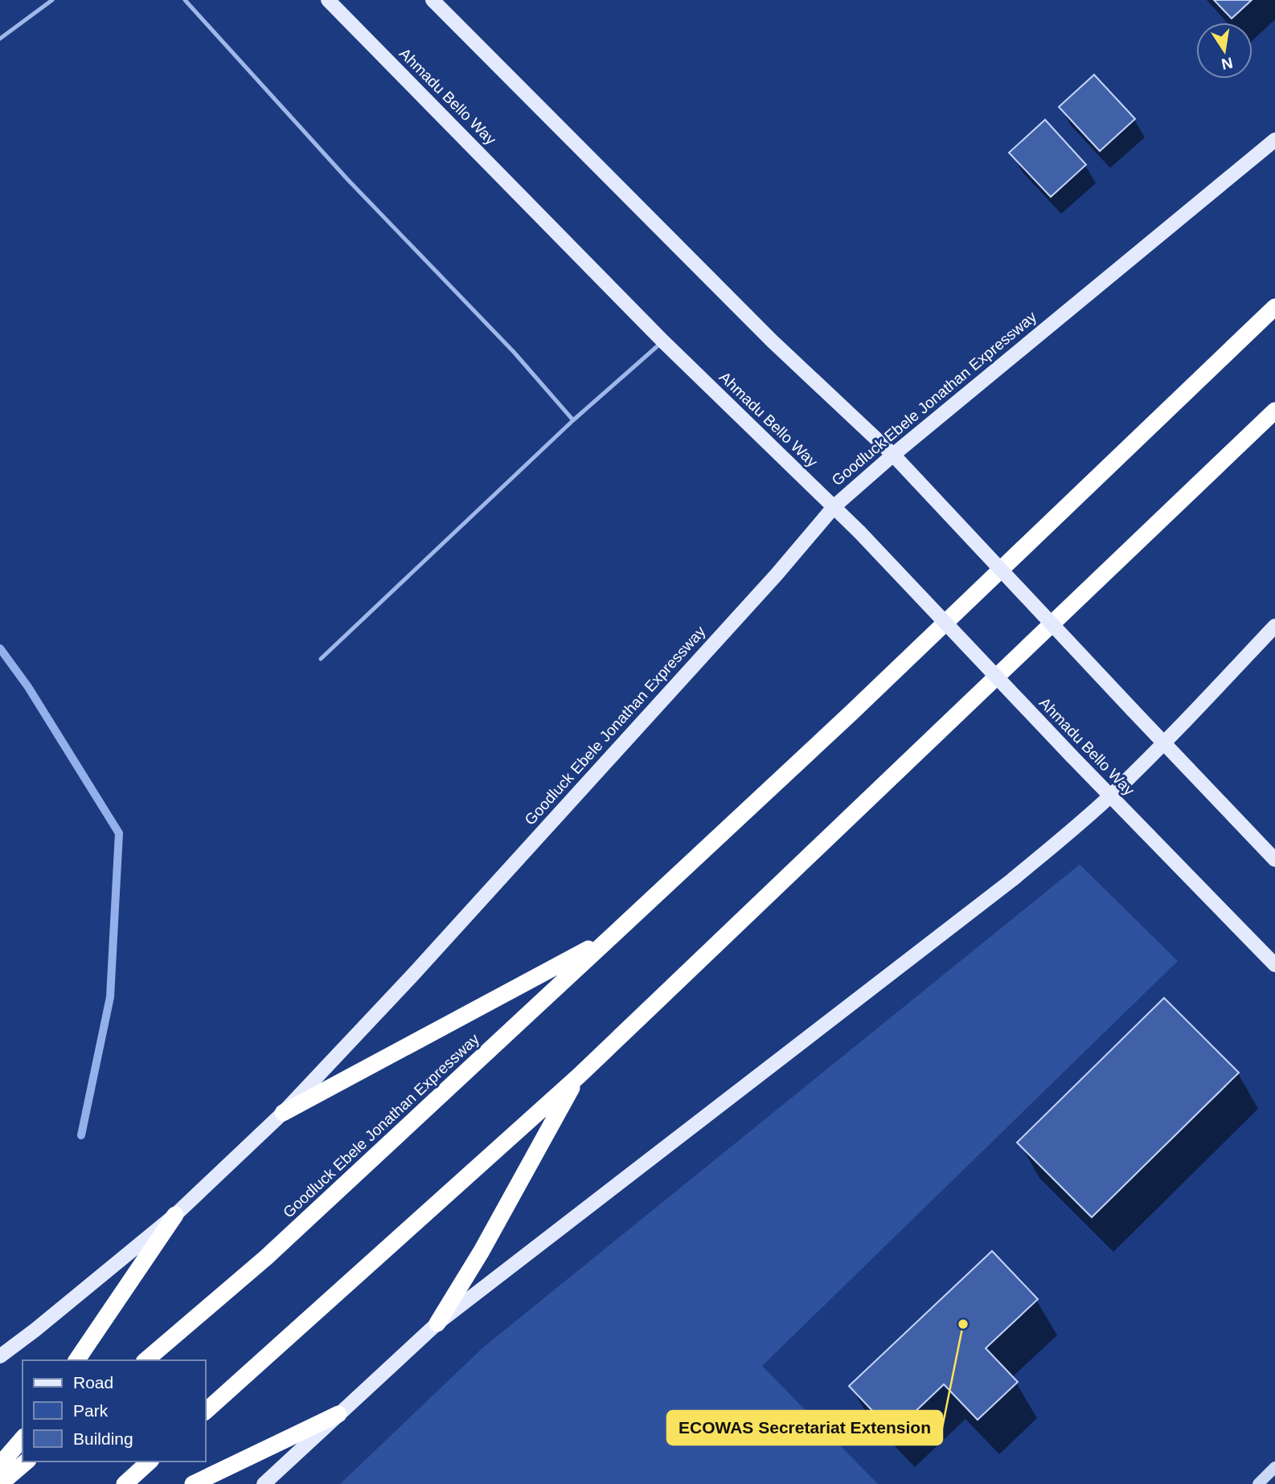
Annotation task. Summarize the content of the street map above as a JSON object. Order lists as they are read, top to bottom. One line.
{"streets":{"highway":["Goodluck Ebele Jonathan Expressway"],"main road":["Ahmadu Bello Way"]},"crossings":[["Ahmadu Bello Way","Goodluck Ebele Jonathan Expressway"]],"places":["ECOWAS Secretariat Extension"],"legend":["Road","Park","Building"],"north":"bottom"}
